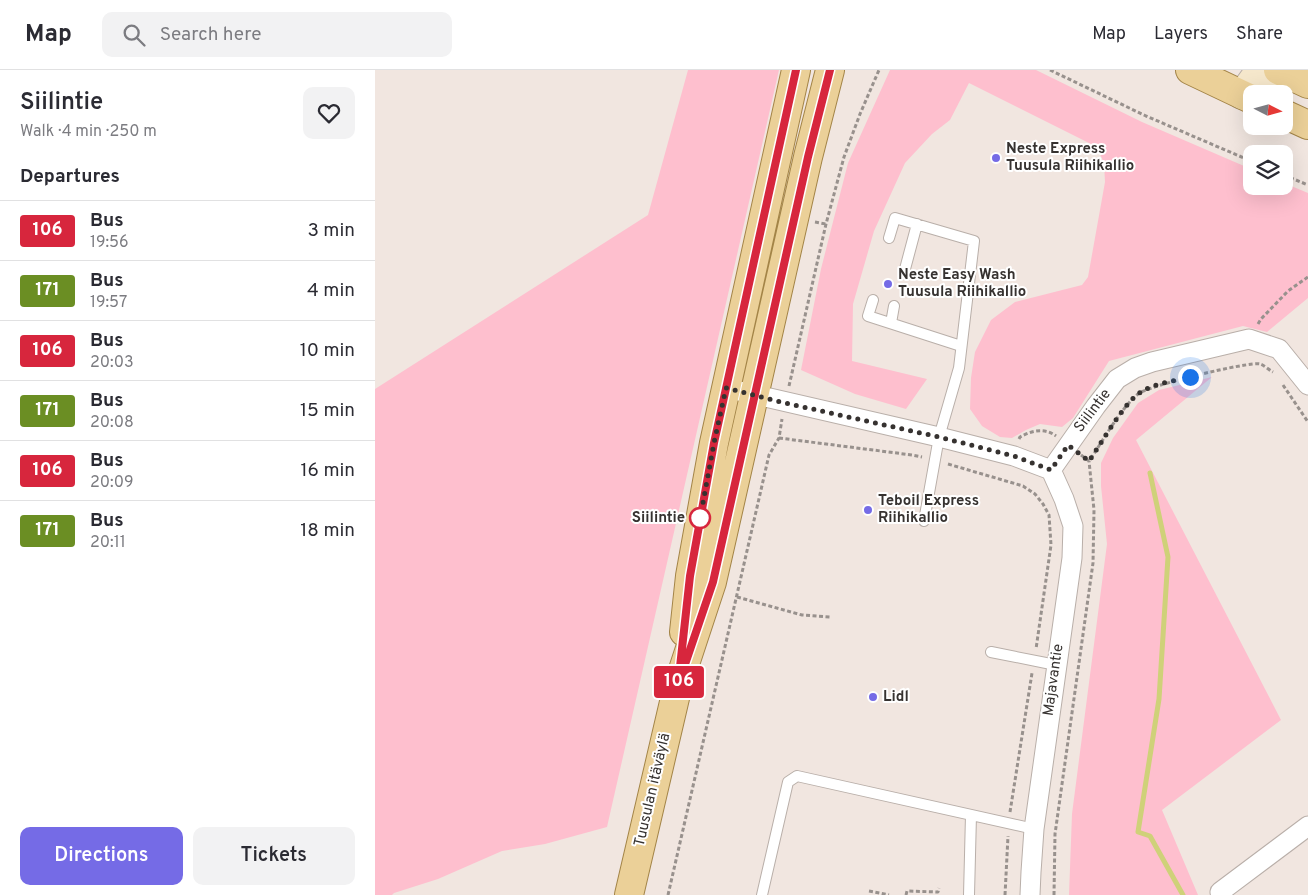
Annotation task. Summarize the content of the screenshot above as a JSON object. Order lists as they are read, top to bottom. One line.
{"streets":{"main road":["Tuusulan itäväylä"],"street":["Siilintie","Majavantie"]},"crossings":[["Siilintie","Majavantie"]],"places":["Neste Express Tuusula Riihikallio","Neste Easy Wash Tuusula Riihikallio","Teboil Express Riihikallio","Siilintie","Lidl"],"lines":["bus line 106"],"north":"right","page":{"header":"Map","search":"Search here","nav":["Map","Layers","Share"],"heading":[["Siilintie","Walk · 4 min · 250 m"],"Departures"],"on_map":"106","list":[{"mark":"106","name":"Bus","note":"19:56","value":"3 min"},{"mark":"171","name":"Bus","note":"19:57","value":"4 min"},{"mark":"106","name":"Bus","note":"20:03","value":"10 min"},{"mark":"171","name":"Bus","note":"20:08","value":"15 min"},{"mark":"106","name":"Bus","note":"20:09","value":"16 min"},{"mark":"171","name":"Bus","note":"20:11","value":"18 min"}],"buttons":["Directions","Tickets"]}}
